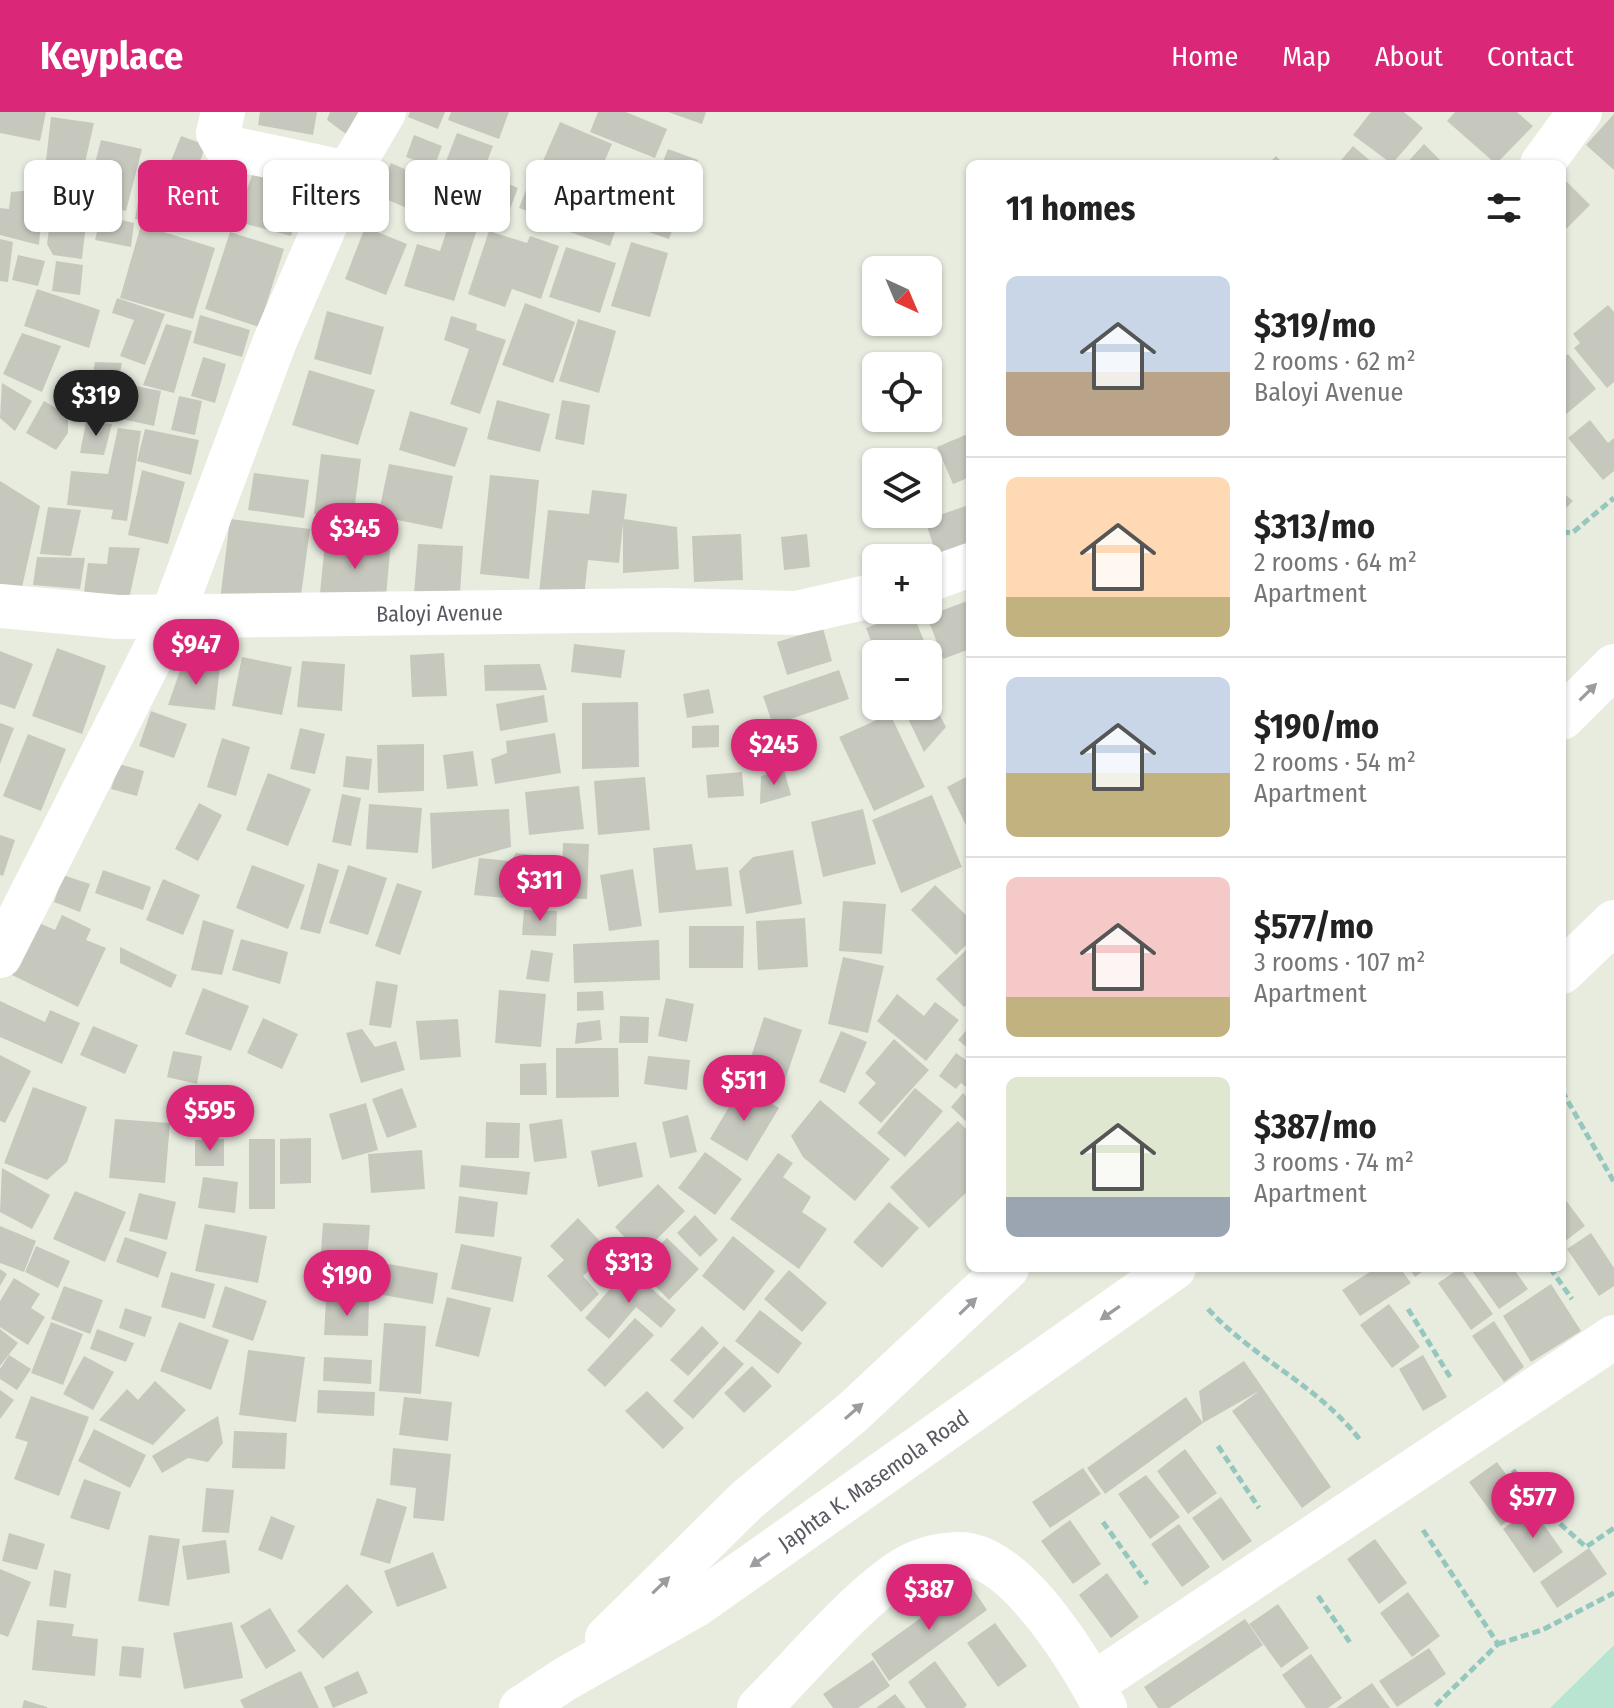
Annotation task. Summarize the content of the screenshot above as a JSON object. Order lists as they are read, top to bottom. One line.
{"streets":{"street":["Baloyi Avenue","Japhta K. Masemola Road"]},"north":"bottom right","page":{"header":"Keyplace","nav":["Home","Map","About","Contact"],"chip":["Buy","Rent","Filters","New","Apartment"],"heading":"11 homes","map_buttons":["+","−"],"list":[{"name":"$319/mo","note":"2 rooms · 62 m² · Baloyi Avenue"},{"name":"$313/mo","note":"2 rooms · 64 m² · Apartment"},{"name":"$190/mo","note":"2 rooms · 54 m² · Apartment"},{"name":"$577/mo","note":"3 rooms · 107 m² · Apartment"},{"name":"$387/mo","note":"3 rooms · 74 m² · Apartment"}],"price":["$319","$345","$947","$245","$311","$511","$595","$313","$190","$577","$387"]}}
